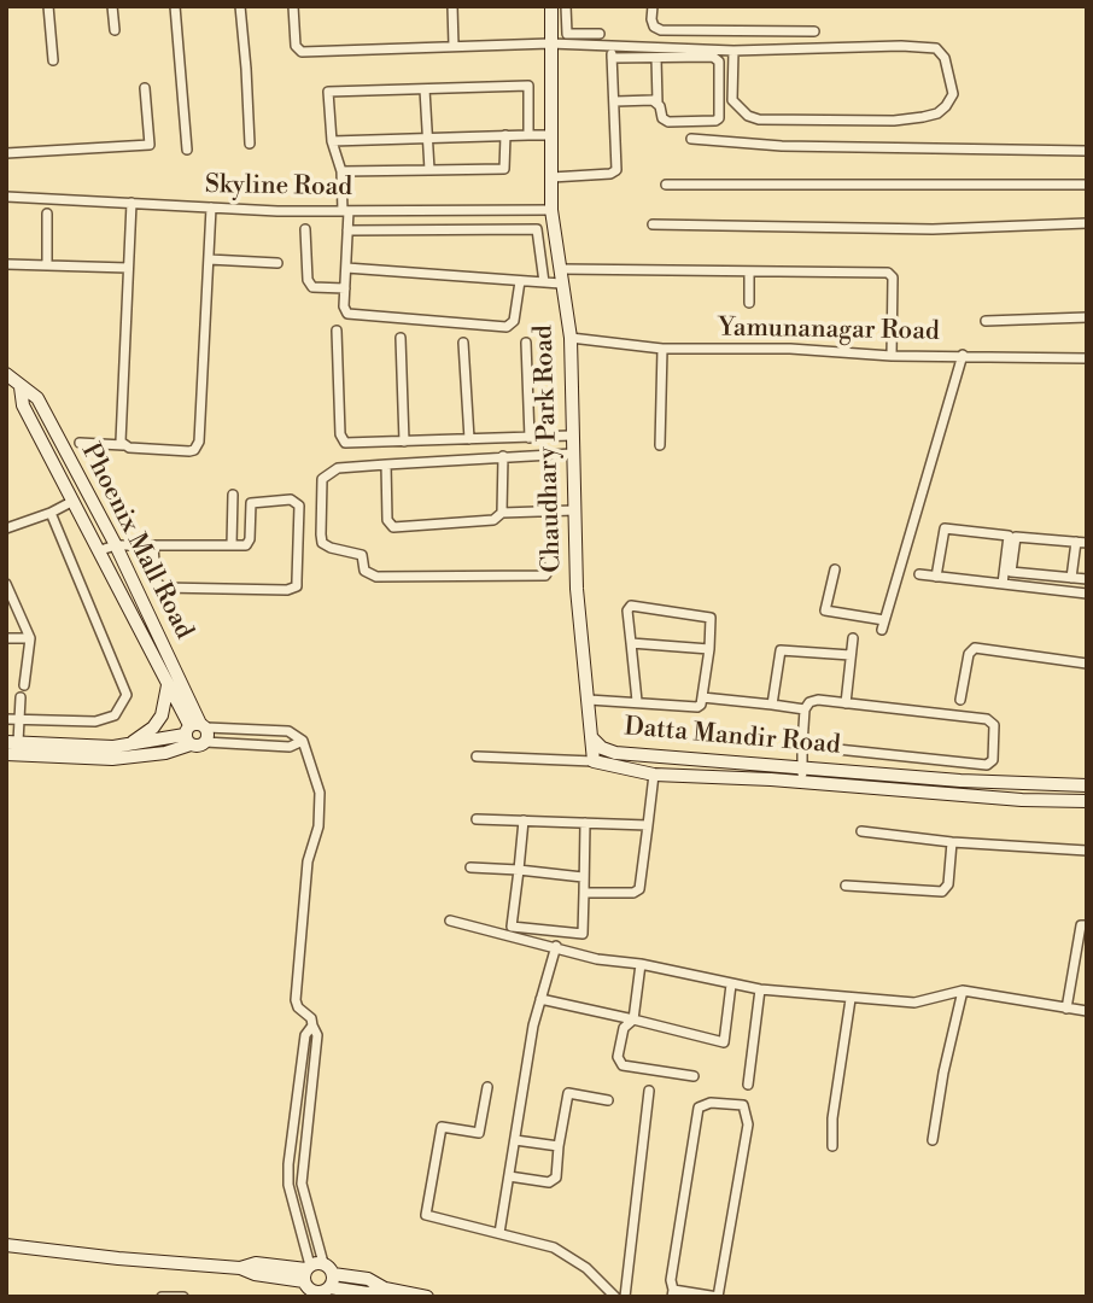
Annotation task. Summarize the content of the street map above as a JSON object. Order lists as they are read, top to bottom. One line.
{"streets":{"street":["Skyline Road","Yamunanagar Road","Chaudhary Park Road","Phoenix Mall Road","Datta Mandir Road"]},"crossings":[["Skyline Road","Chaudhary Park Road"],["Yamunanagar Road","Chaudhary Park Road"],["Chaudhary Park Road","Datta Mandir Road"]]}
